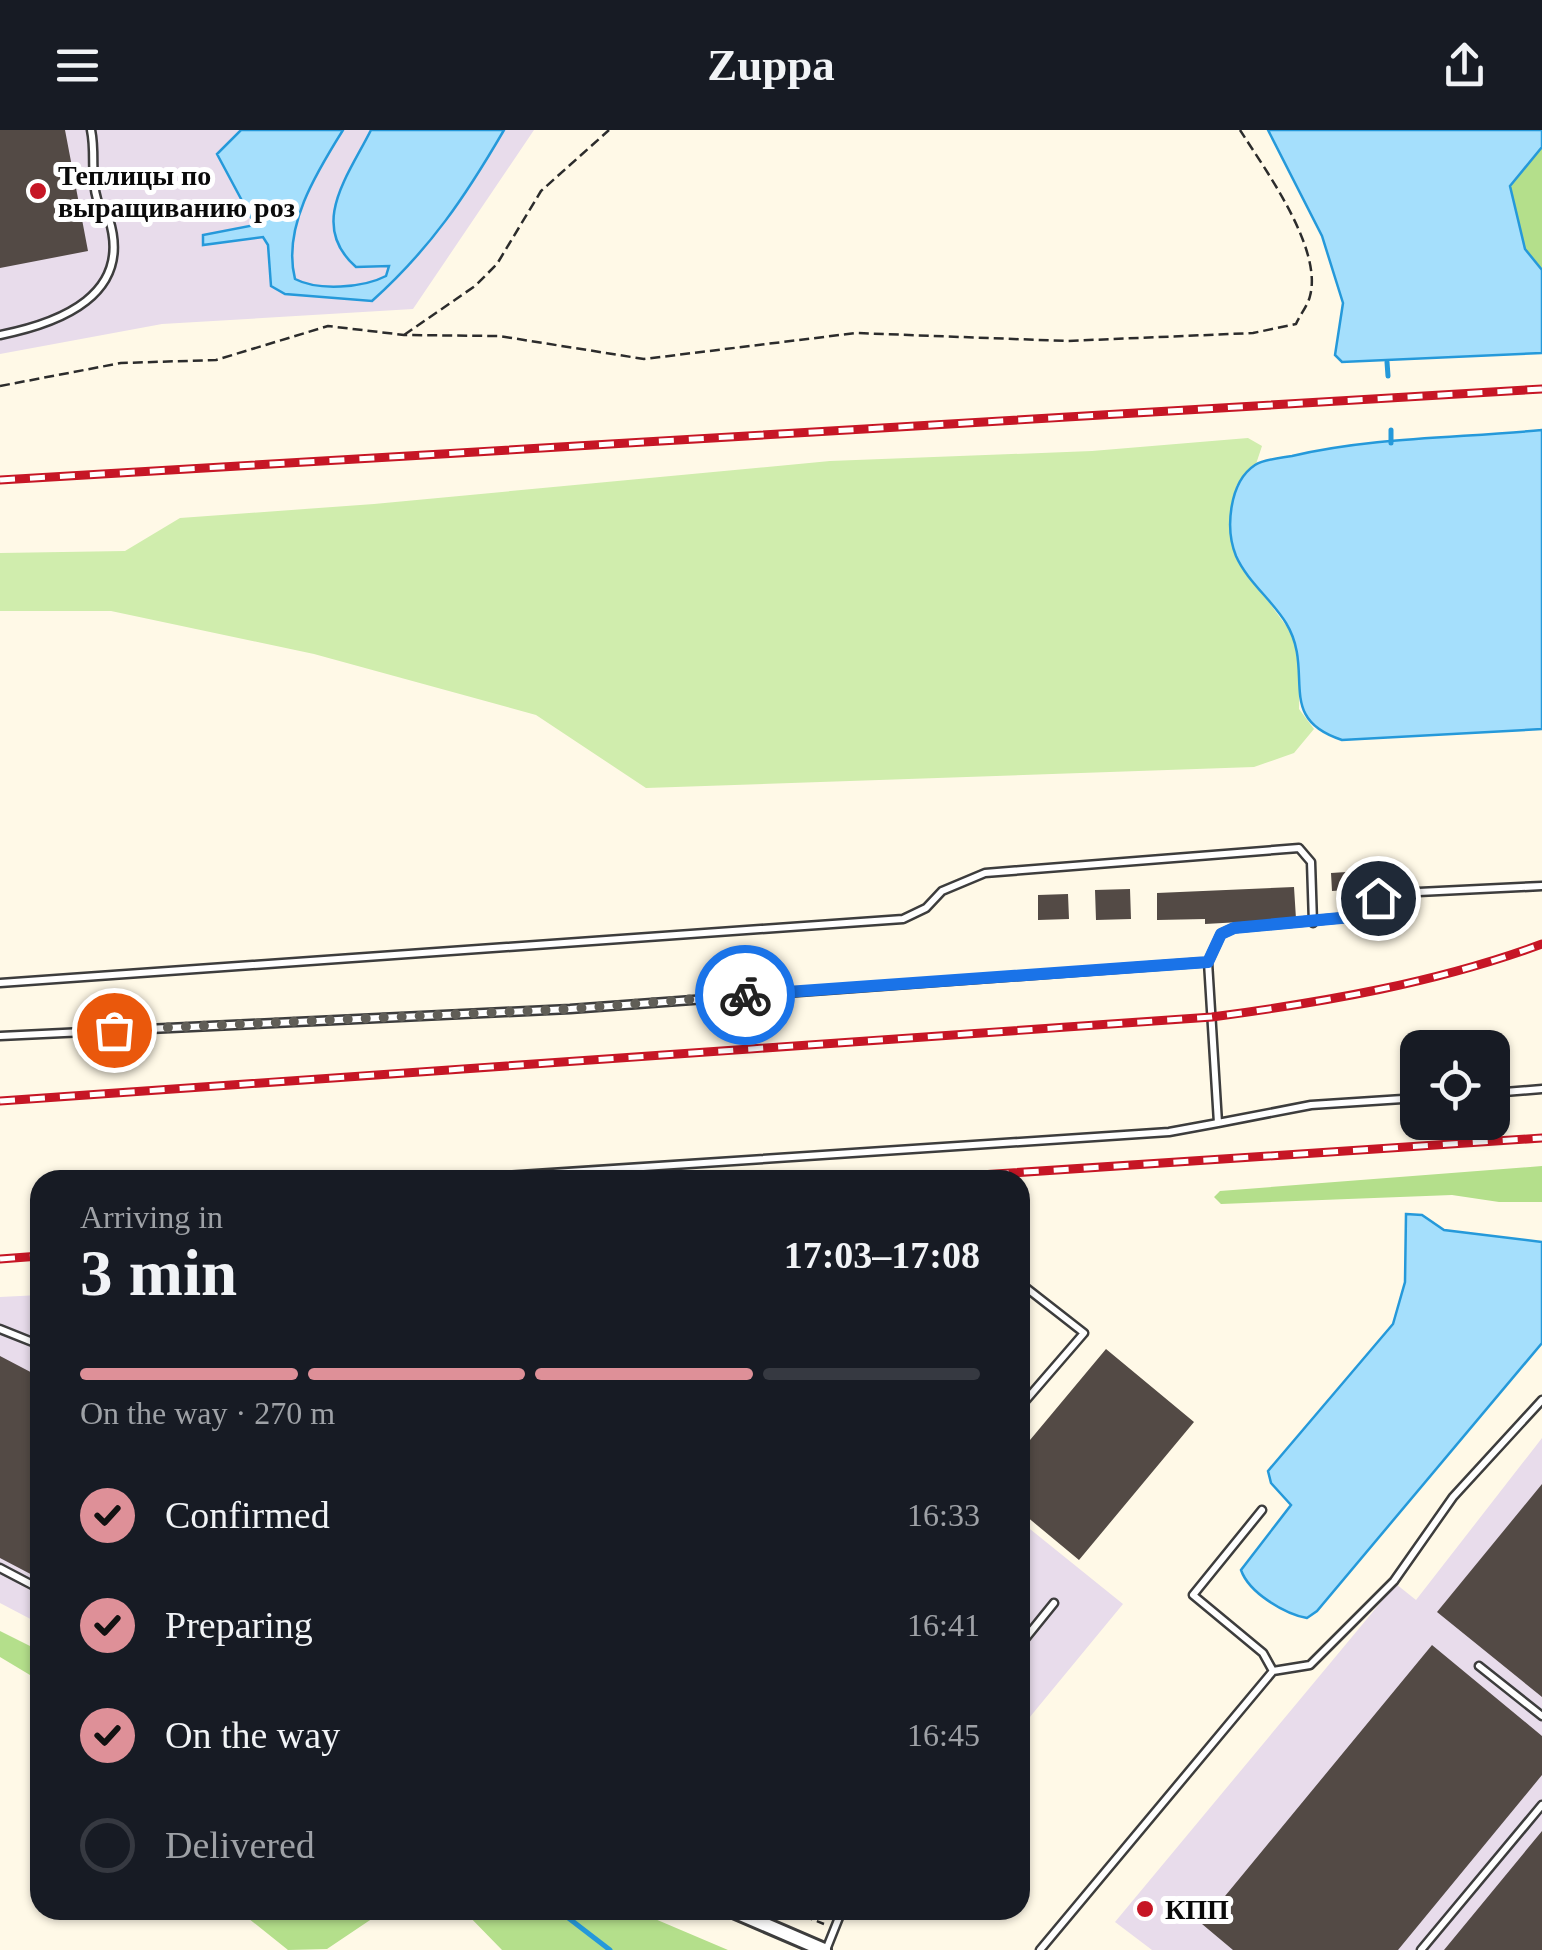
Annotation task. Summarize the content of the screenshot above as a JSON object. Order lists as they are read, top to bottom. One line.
{"places":["Теплицы по выращиванию роз","КПП"],"page":{"header":"Zuppa","heading":["3 min","Arriving in","17:03–17:08"],"bar":"On the way · 270 m","list":[["Confirmed","16:33"],["Preparing","16:41"],["On the way","16:45"],"Delivered"]}}
